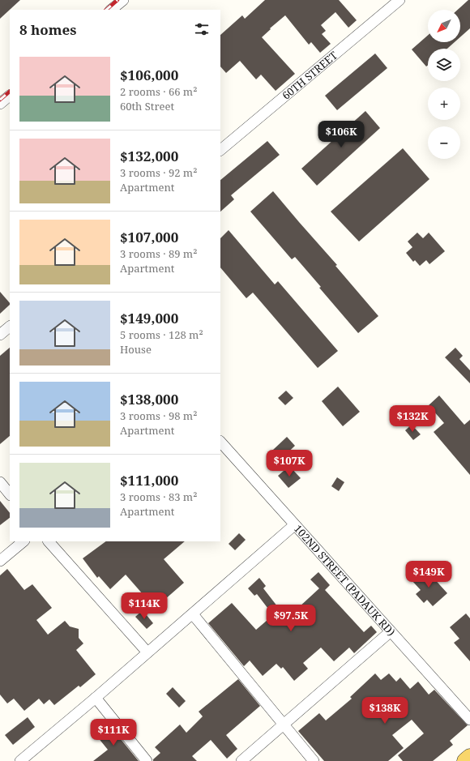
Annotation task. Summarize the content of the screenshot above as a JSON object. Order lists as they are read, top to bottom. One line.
{"streets":{"street":["60TH STREET","102ND STREET (PADAUK RD)"]},"north":"bottom left","page":{"map_buttons":["+","−"],"heading":"8 homes","list":[{"name":"$106,000","note":"2 rooms · 66 m² · 60th Street"},{"name":"$132,000","note":"3 rooms · 92 m² · Apartment"},{"name":"$107,000","note":"3 rooms · 89 m² · Apartment"},{"name":"$149,000","note":"5 rooms · 128 m² · House"},{"name":"$138,000","note":"3 rooms · 98 m² · Apartment"},{"name":"$111,000","note":"3 rooms · 83 m² · Apartment"}],"price":["$106K","$132K","$107K","$149K","$114K","$97.5K","$138K","$111K"]}}
